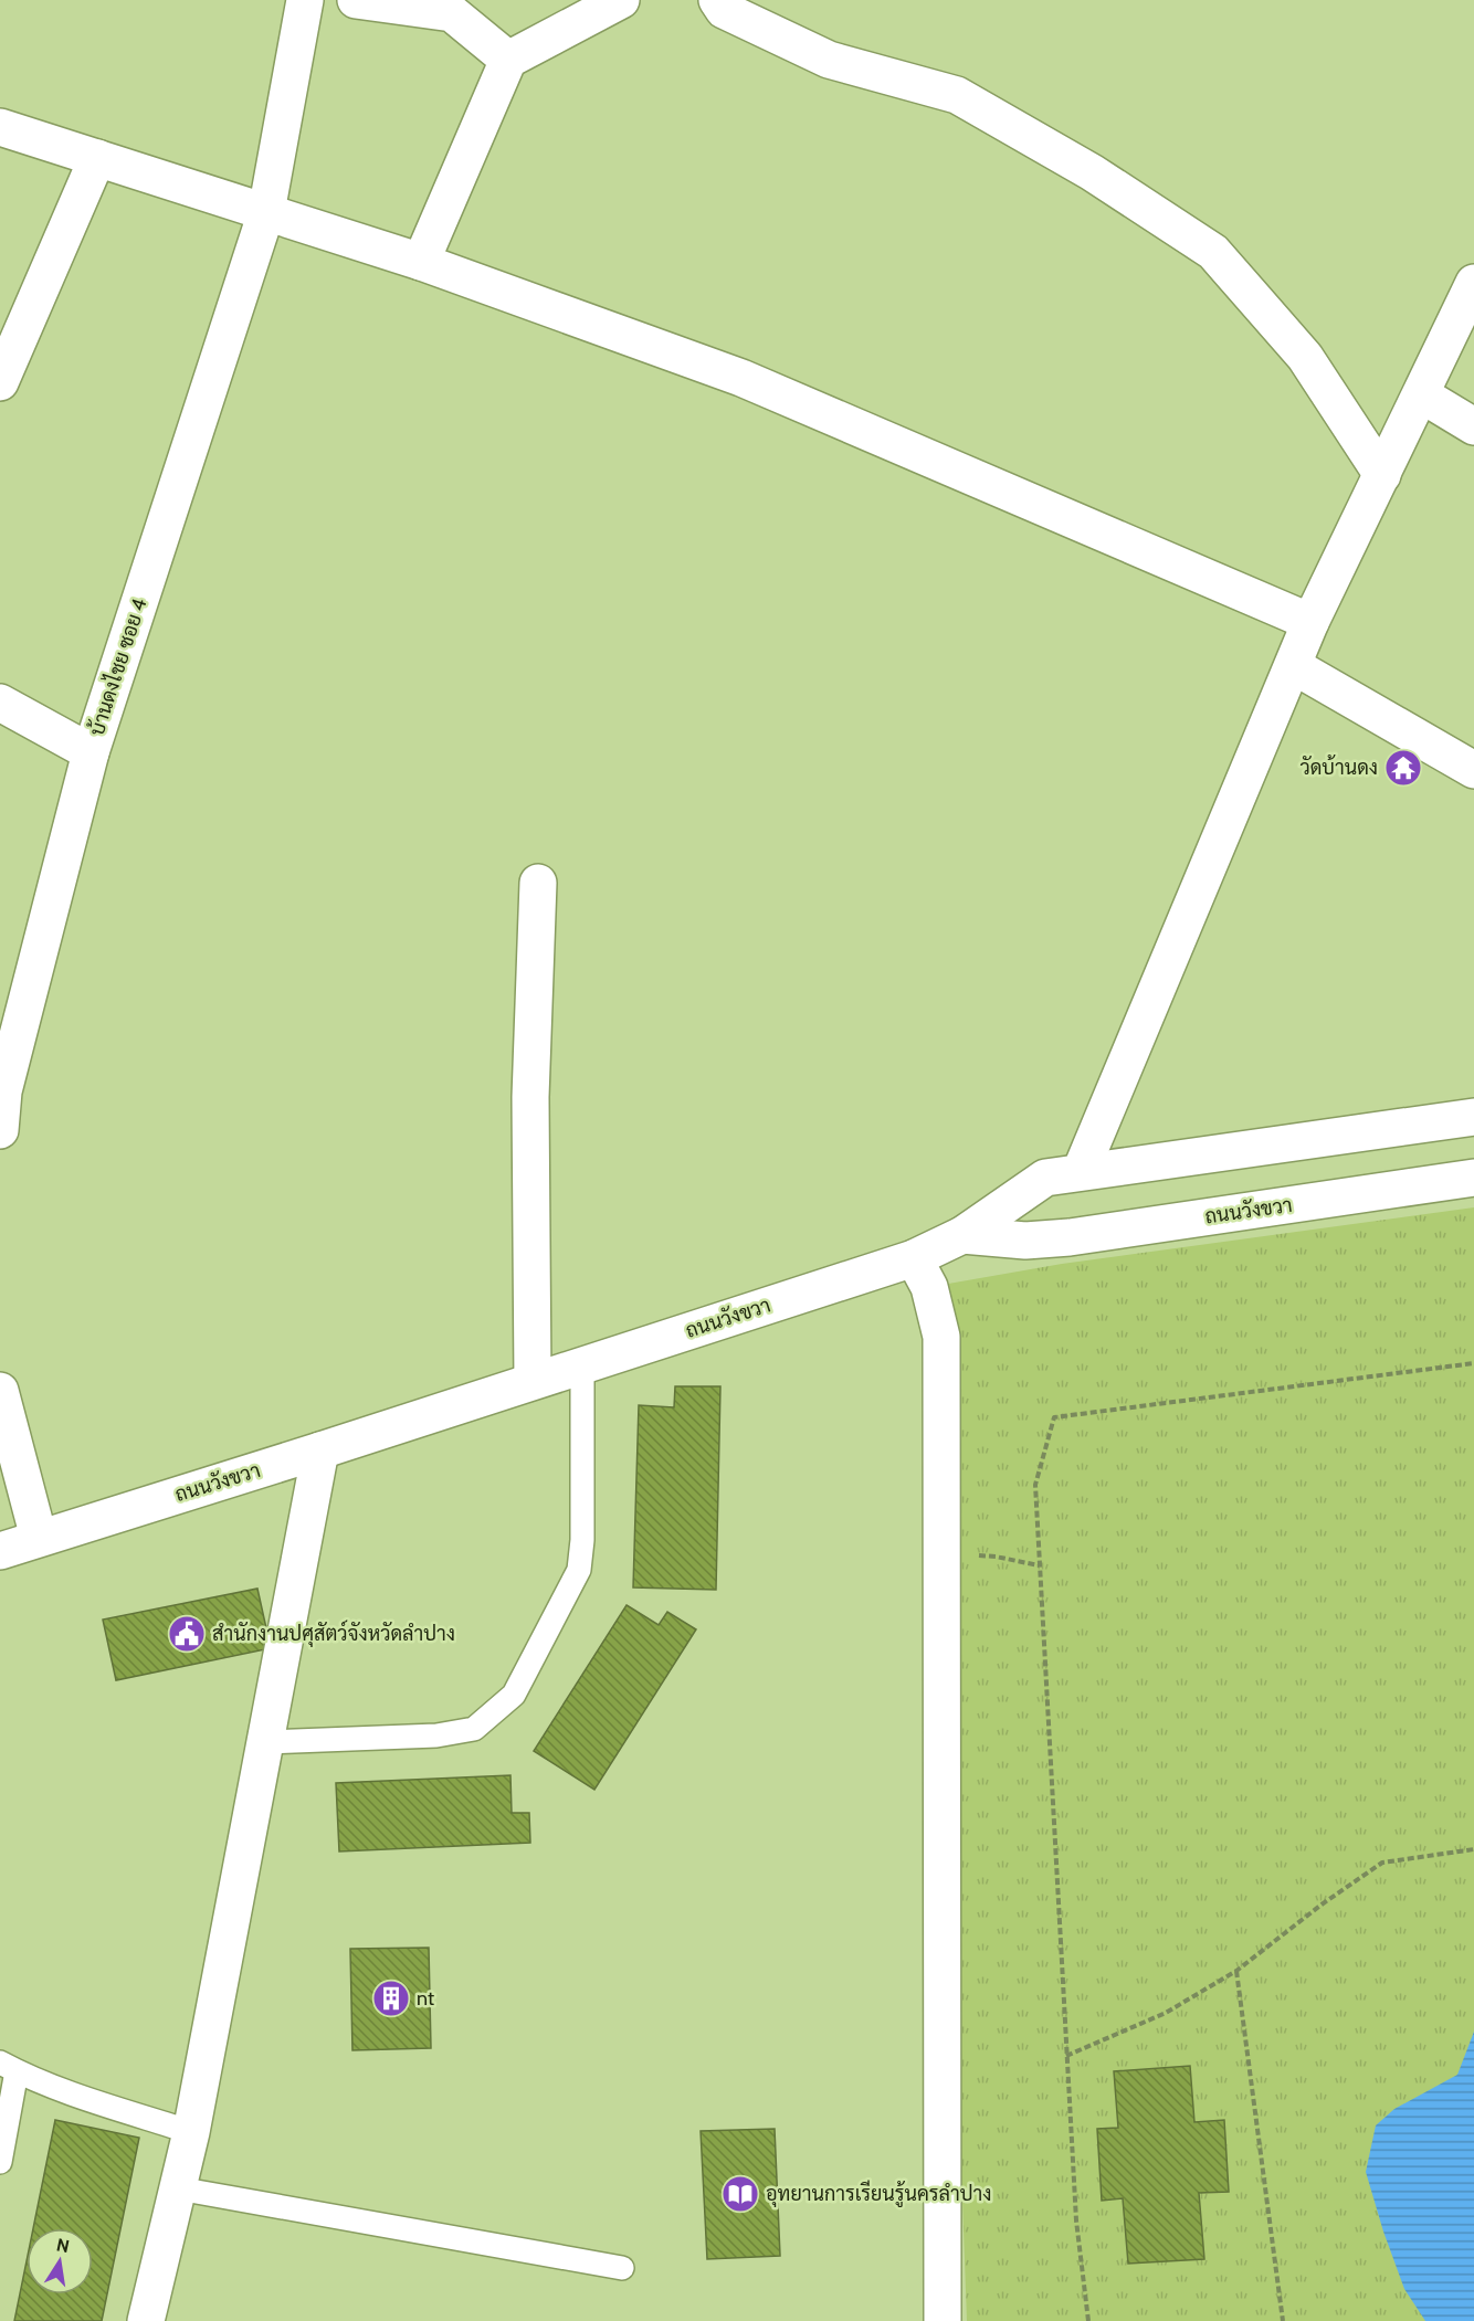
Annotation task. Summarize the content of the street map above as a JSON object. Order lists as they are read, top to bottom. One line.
{"streets":{"street":["บ้านดงไชย ซอย 4","ถนนวังขวา"]},"places":{"temple":["วัดบ้านดง"],"public building":["สำนักงานปศุสัตว์จังหวัดลำปาง"],"building":["nt"],"library":["อุทยานการเรียนรู้นครลำปาง"]},"north":"top"}
